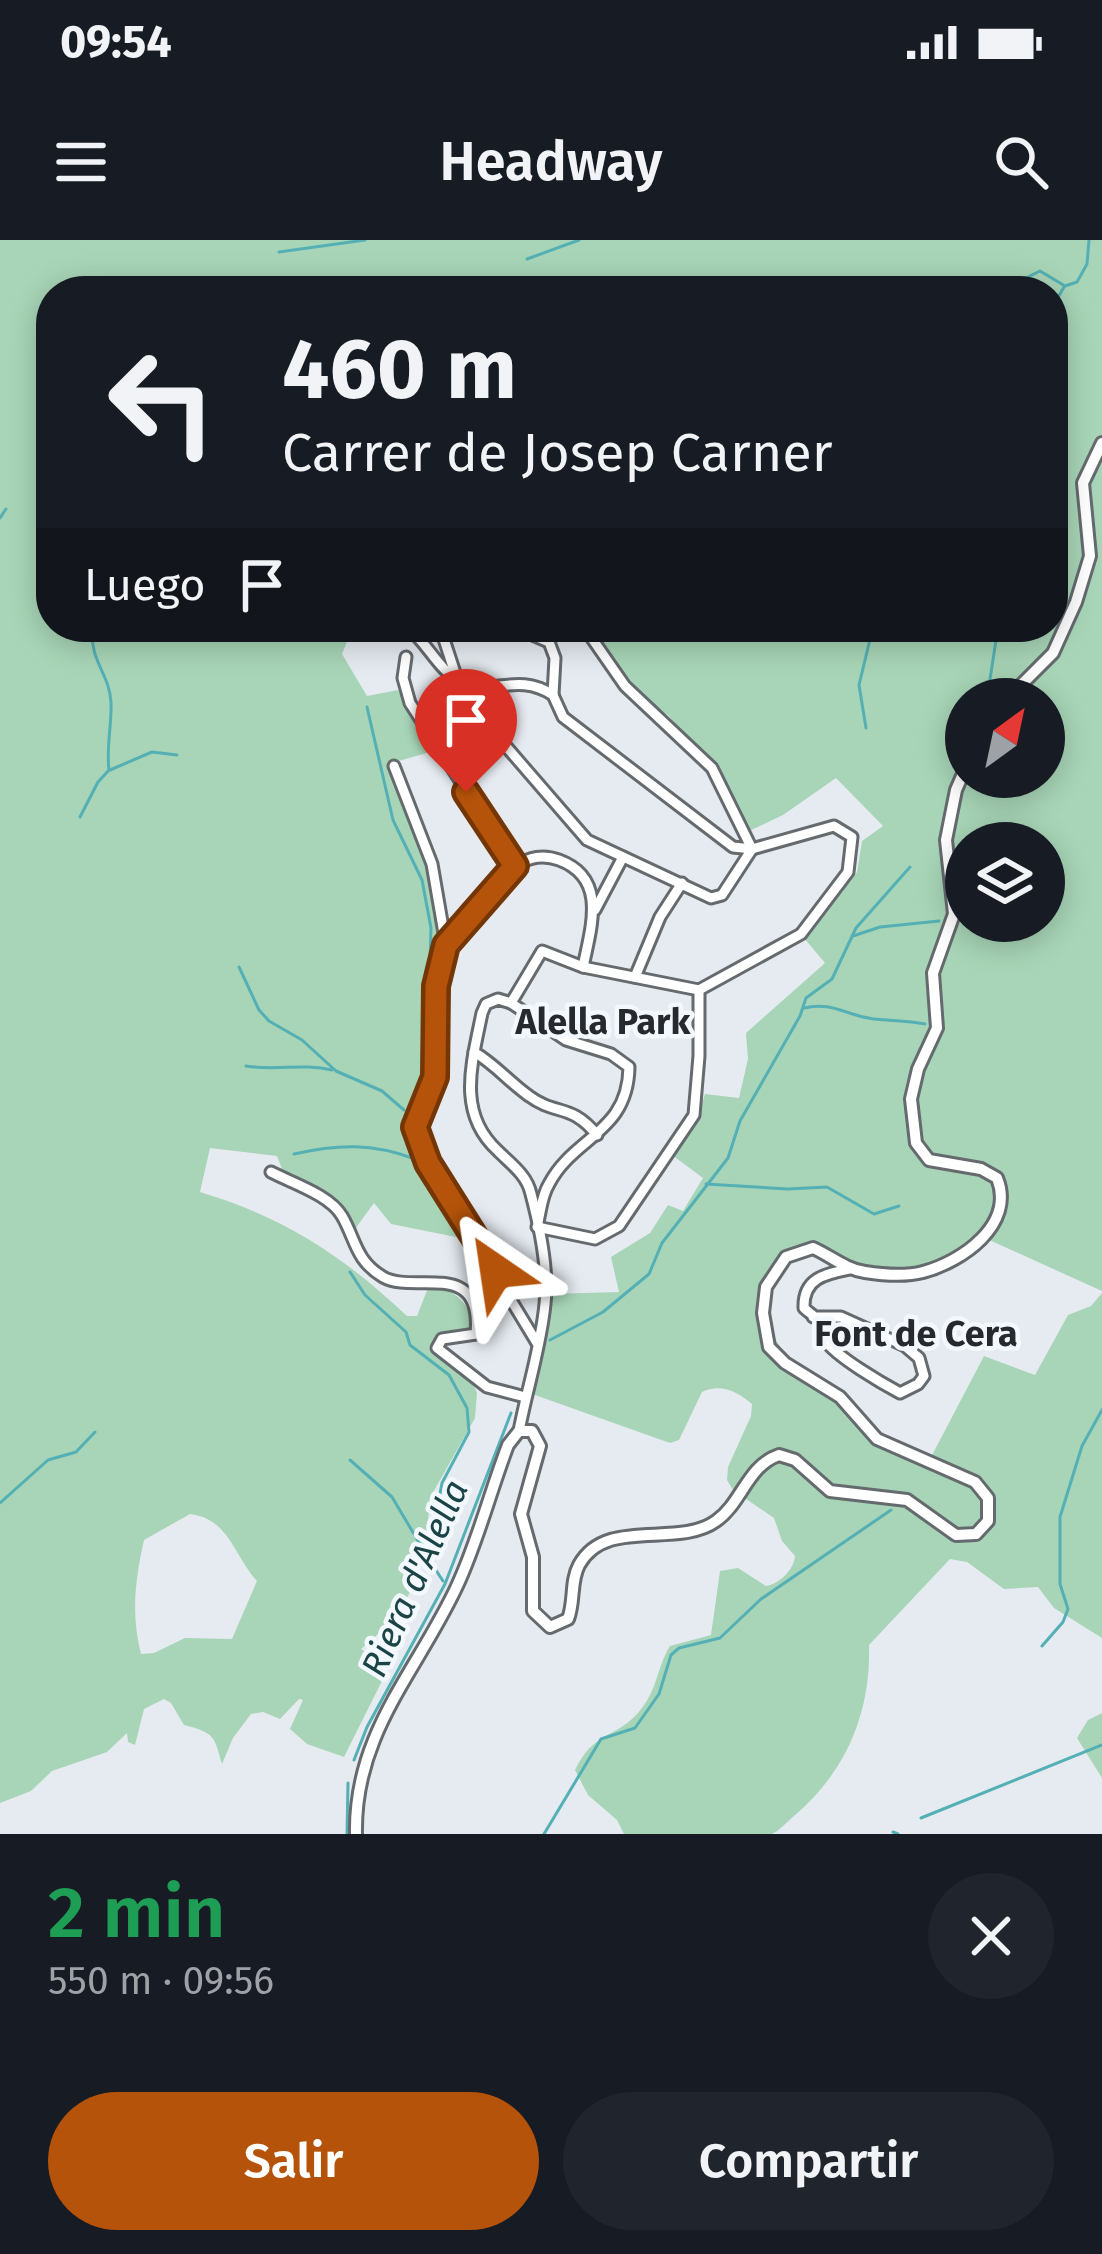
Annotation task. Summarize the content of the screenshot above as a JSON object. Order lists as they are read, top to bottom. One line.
{"districts":["Alella Park","Font de Cera"],"water":["Riera d'Alella"],"north":"top right","page":{"status":"09:54","header":"Headway","turn":["460 m","Carrer de Josep Carner"],"then":"Luego","heading":["2 min","550 m · 09:56"],"buttons":["Salir","Compartir"]}}
